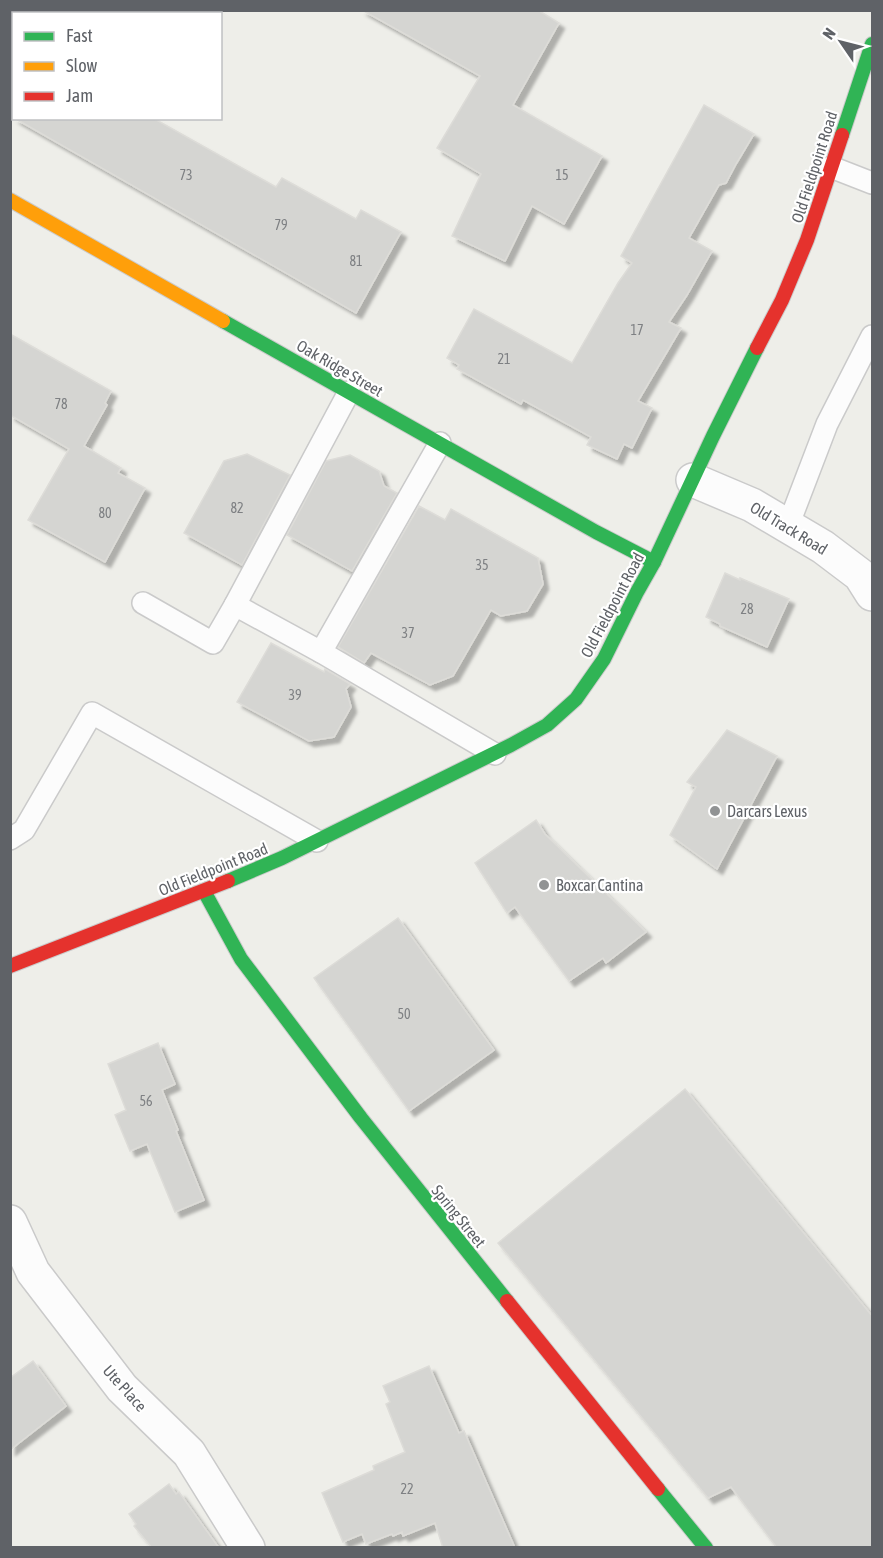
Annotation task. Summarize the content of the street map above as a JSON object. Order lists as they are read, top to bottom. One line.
{"streets":{"street":["Old Fieldpoint Road","Oak Ridge Street","Old Track Road","Spring Street","Ute Place"]},"crossings":[["Old Fieldpoint Road","Oak Ridge Street"],["Old Fieldpoint Road","Old Track Road"],["Old Fieldpoint Road","Spring Street"]],"places":["Darcars Lexus","Boxcar Cantina"],"house_numbers":["73","15","79","81","17","21","78","82","80","35","28","37","39","50","56","22"],"legend":["Fast","Slow","Jam"],"north":"top left"}
